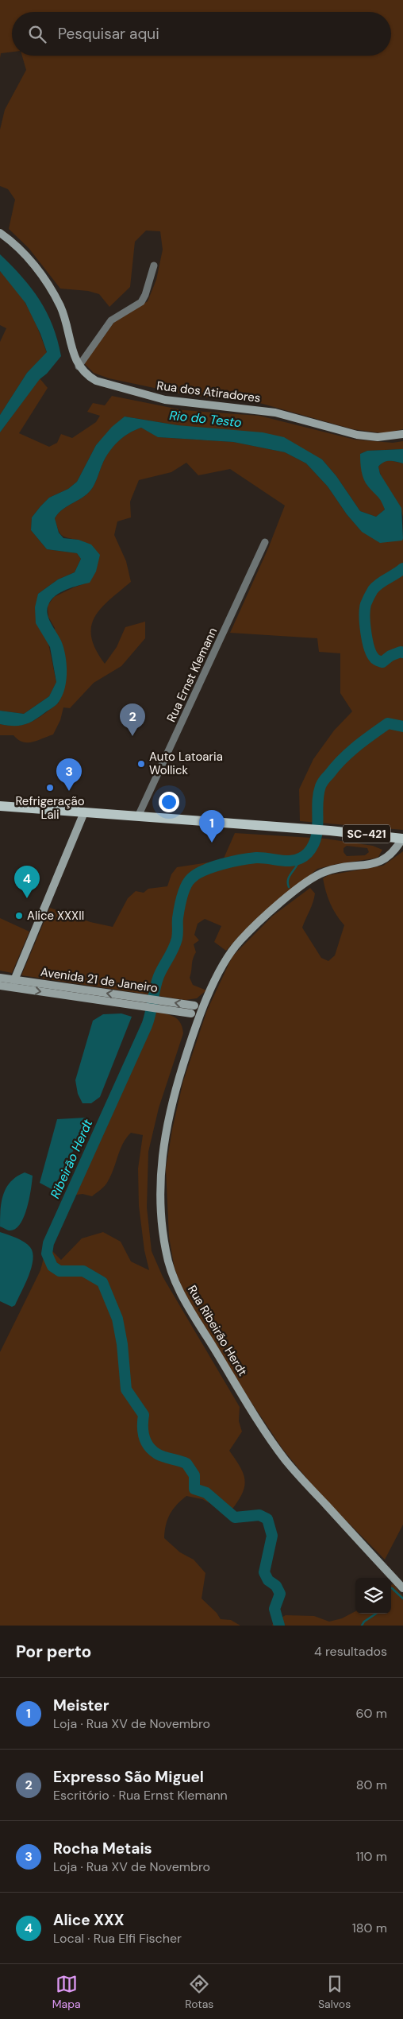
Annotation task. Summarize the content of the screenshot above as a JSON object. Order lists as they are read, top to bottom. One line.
{"streets":{"main road":["SC-421"],"street":["Rua dos Atiradores","Rua Ernst Klemann","Avenida 21 de Janeiro","Rua Ribeirão Herdt"]},"crossings":[["Rua Ernst Klemann","SC-421"],["SC-421","Rua Ribeirão Herdt"],["Avenida 21 de Janeiro","Rua Ribeirão Herdt"]],"water":["Rio do Testo","Ribeirão Herdt"],"places":["Auto Latoaria Wollick","Refrigeração Lali","Alice XXXII"],"page":{"search":"Pesquisar aqui","pins":["2","3","1","4"],"heading":["Por perto","4 resultados"],"list":[{"mark":"1","name":"Meister","note":"Loja · Rua XV de Novembro","value":"60 m"},{"mark":"2","name":"Expresso São Miguel","note":"Escritório · Rua Ernst Klemann","value":"80 m"},{"mark":"3","name":"Rocha Metais","note":"Loja · Rua XV de Novembro","value":"110 m"},{"mark":"4","name":"Alice XXX","note":"Local · Rua Elfi Fischer","value":"180 m"}],"nav":["Mapa","Rotas","Salvos"]}}
